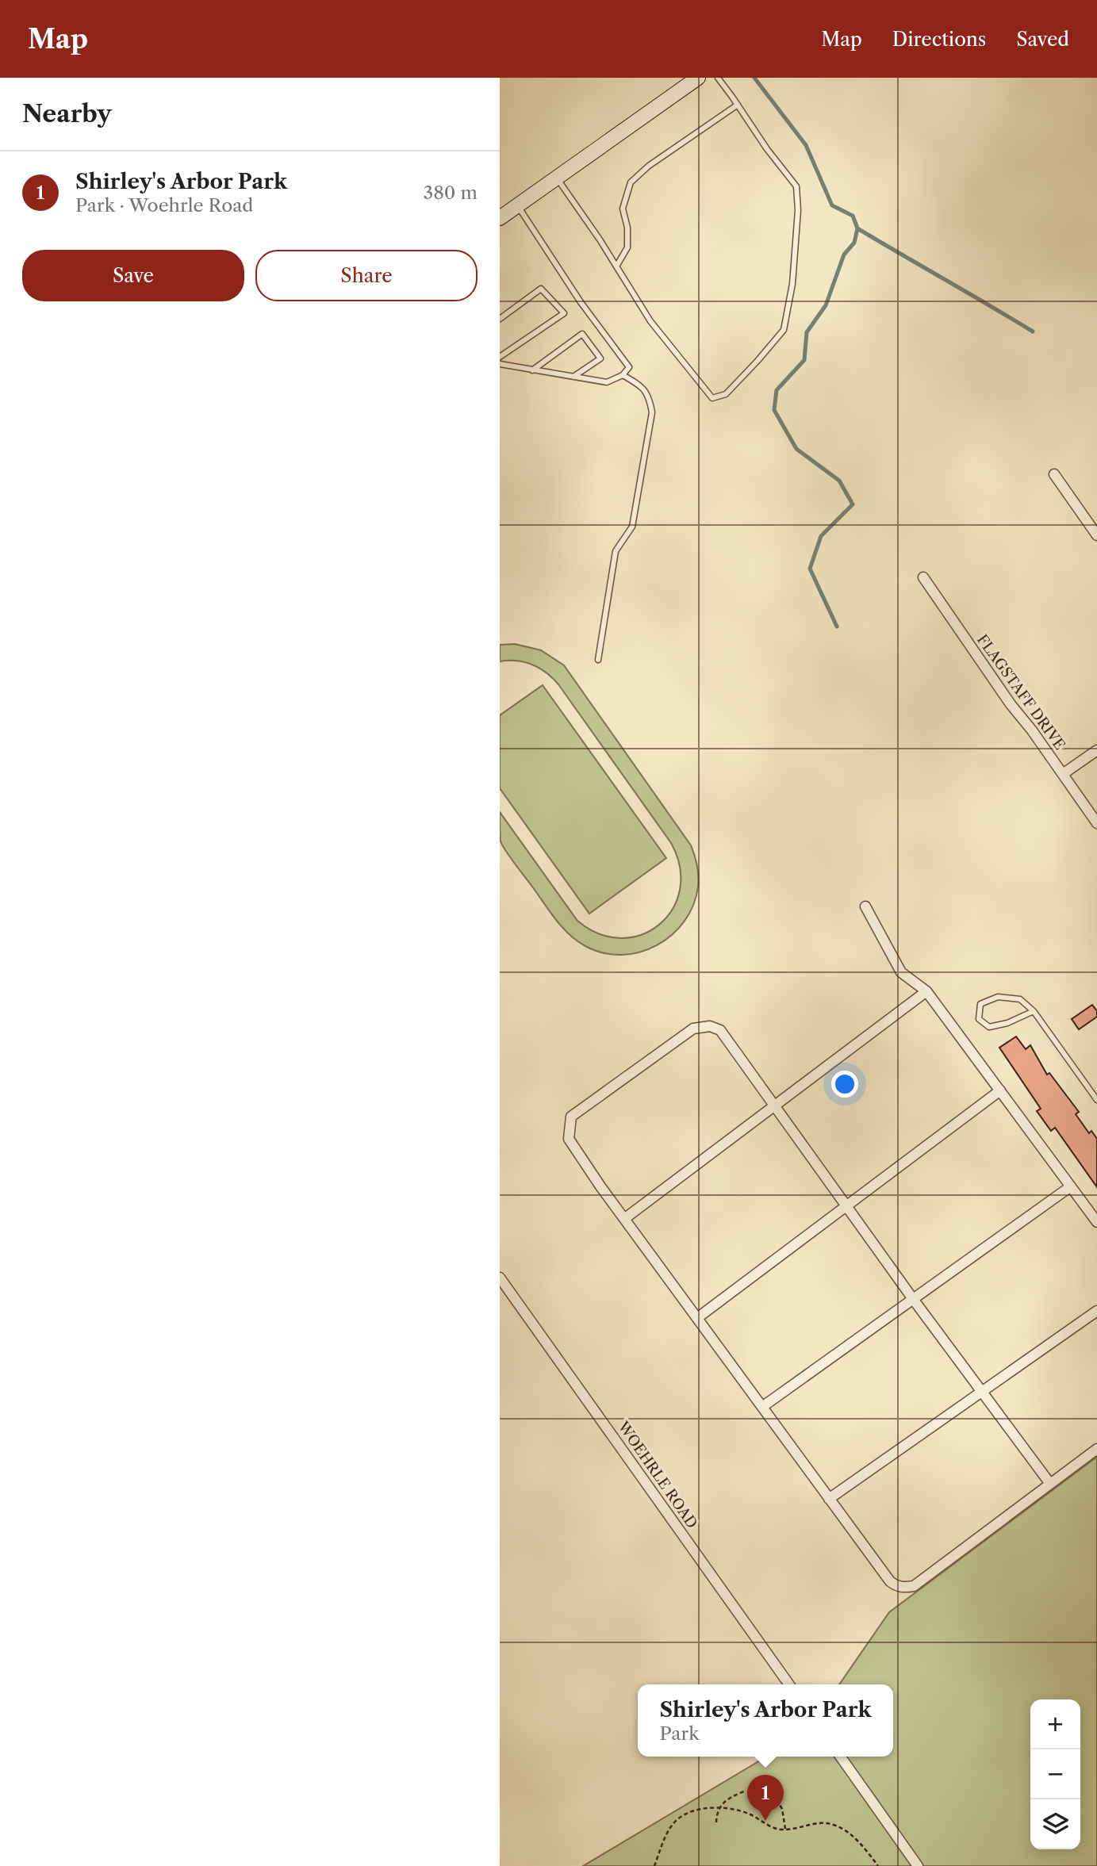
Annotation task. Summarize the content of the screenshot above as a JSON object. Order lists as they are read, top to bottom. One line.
{"streets":{"street":["FLAGSTAFF DRIVE","WOEHRLE ROAD"]},"page":{"header":"Map","nav":["Map","Directions","Saved"],"heading":"Nearby","list":[{"mark":"1","name":"Shirley's Arbor Park","note":"Park · Woehrle Road","value":"380 m"}],"buttons":["Save","Share"],"popup":["Shirley's Arbor Park","Park"],"map_buttons":["+","−"],"pins":"1"}}
